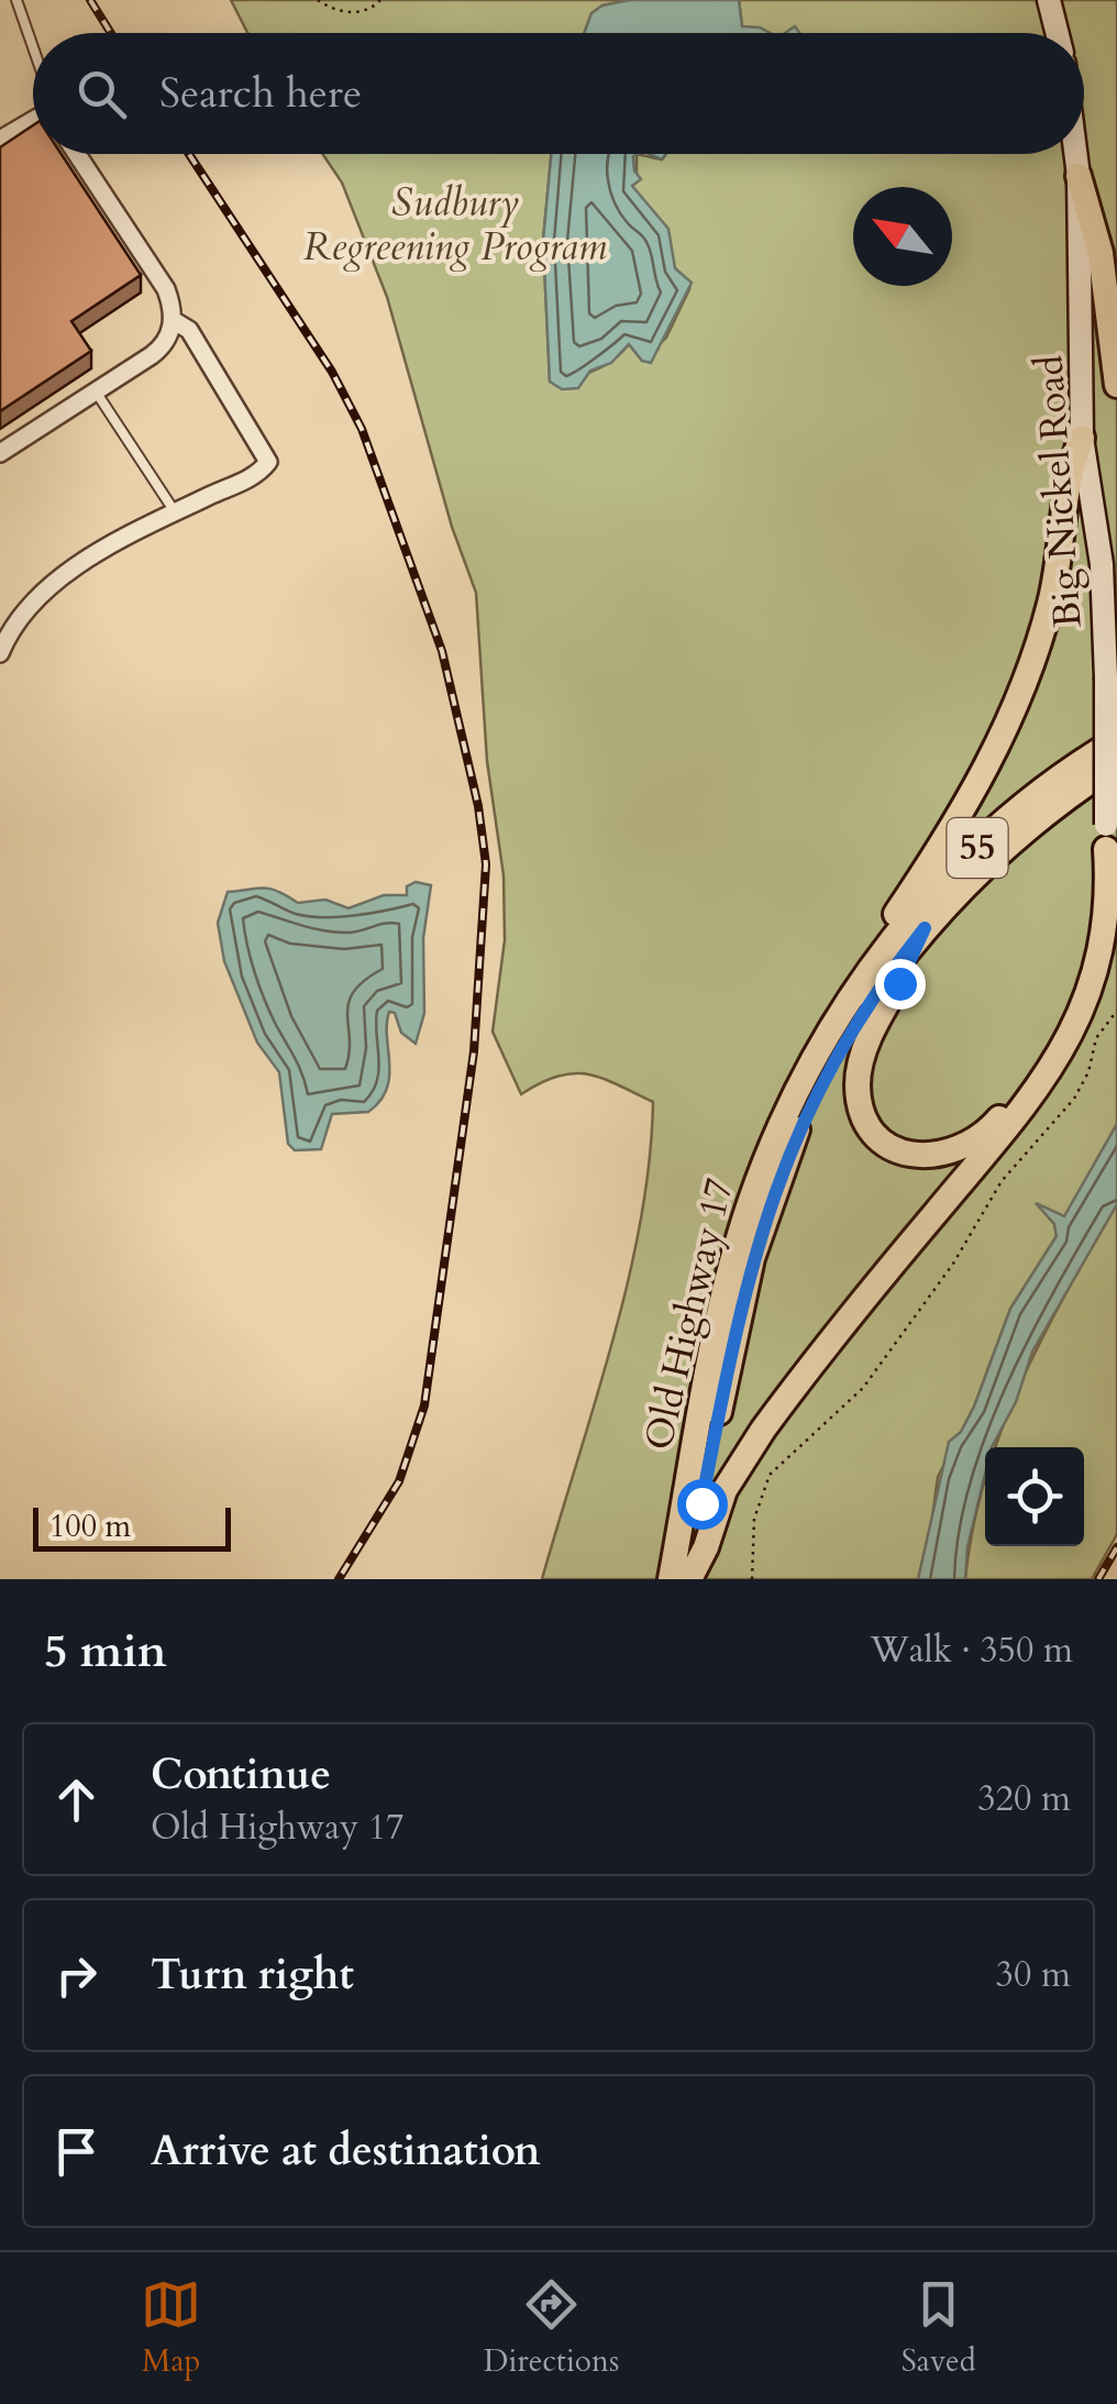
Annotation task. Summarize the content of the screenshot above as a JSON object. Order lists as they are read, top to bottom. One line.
{"streets":{"main road":["Big Nickel Road","55","Old Highway 17"]},"parks":["Sudbury Regreening Program"],"scale_bar":"100 m","north":"top left","page":{"search":"Search here","scale":"100 m","heading":["5 min","Walk · 350 m"],"list":[["Continue","Old Highway 17","320 m"],["Turn right","30 m"],"Arrive at destination"],"nav":["Map","Directions","Saved"]}}
